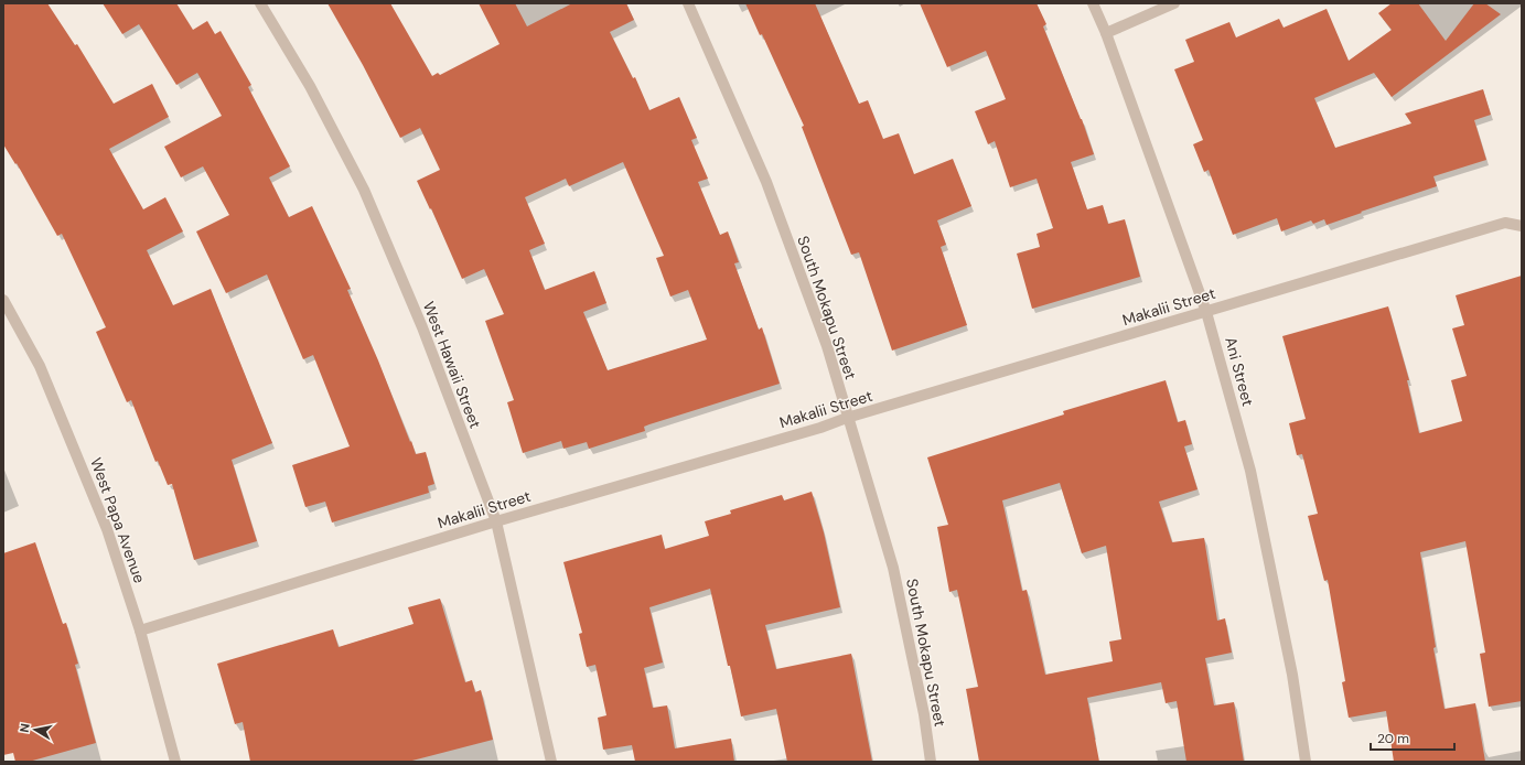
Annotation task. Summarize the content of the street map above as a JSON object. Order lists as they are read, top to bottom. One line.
{"streets":{"street":["Makalii Street","South Mokapu Street","West Hawaii Street","Ani Street","West Papa Avenue"]},"crossings":[["Makalii Street","South Mokapu Street"],["Makalii Street","West Hawaii Street"],["Makalii Street","Ani Street"],["Makalii Street","West Papa Avenue"]],"scale_bar":"20 m","north":"left"}
